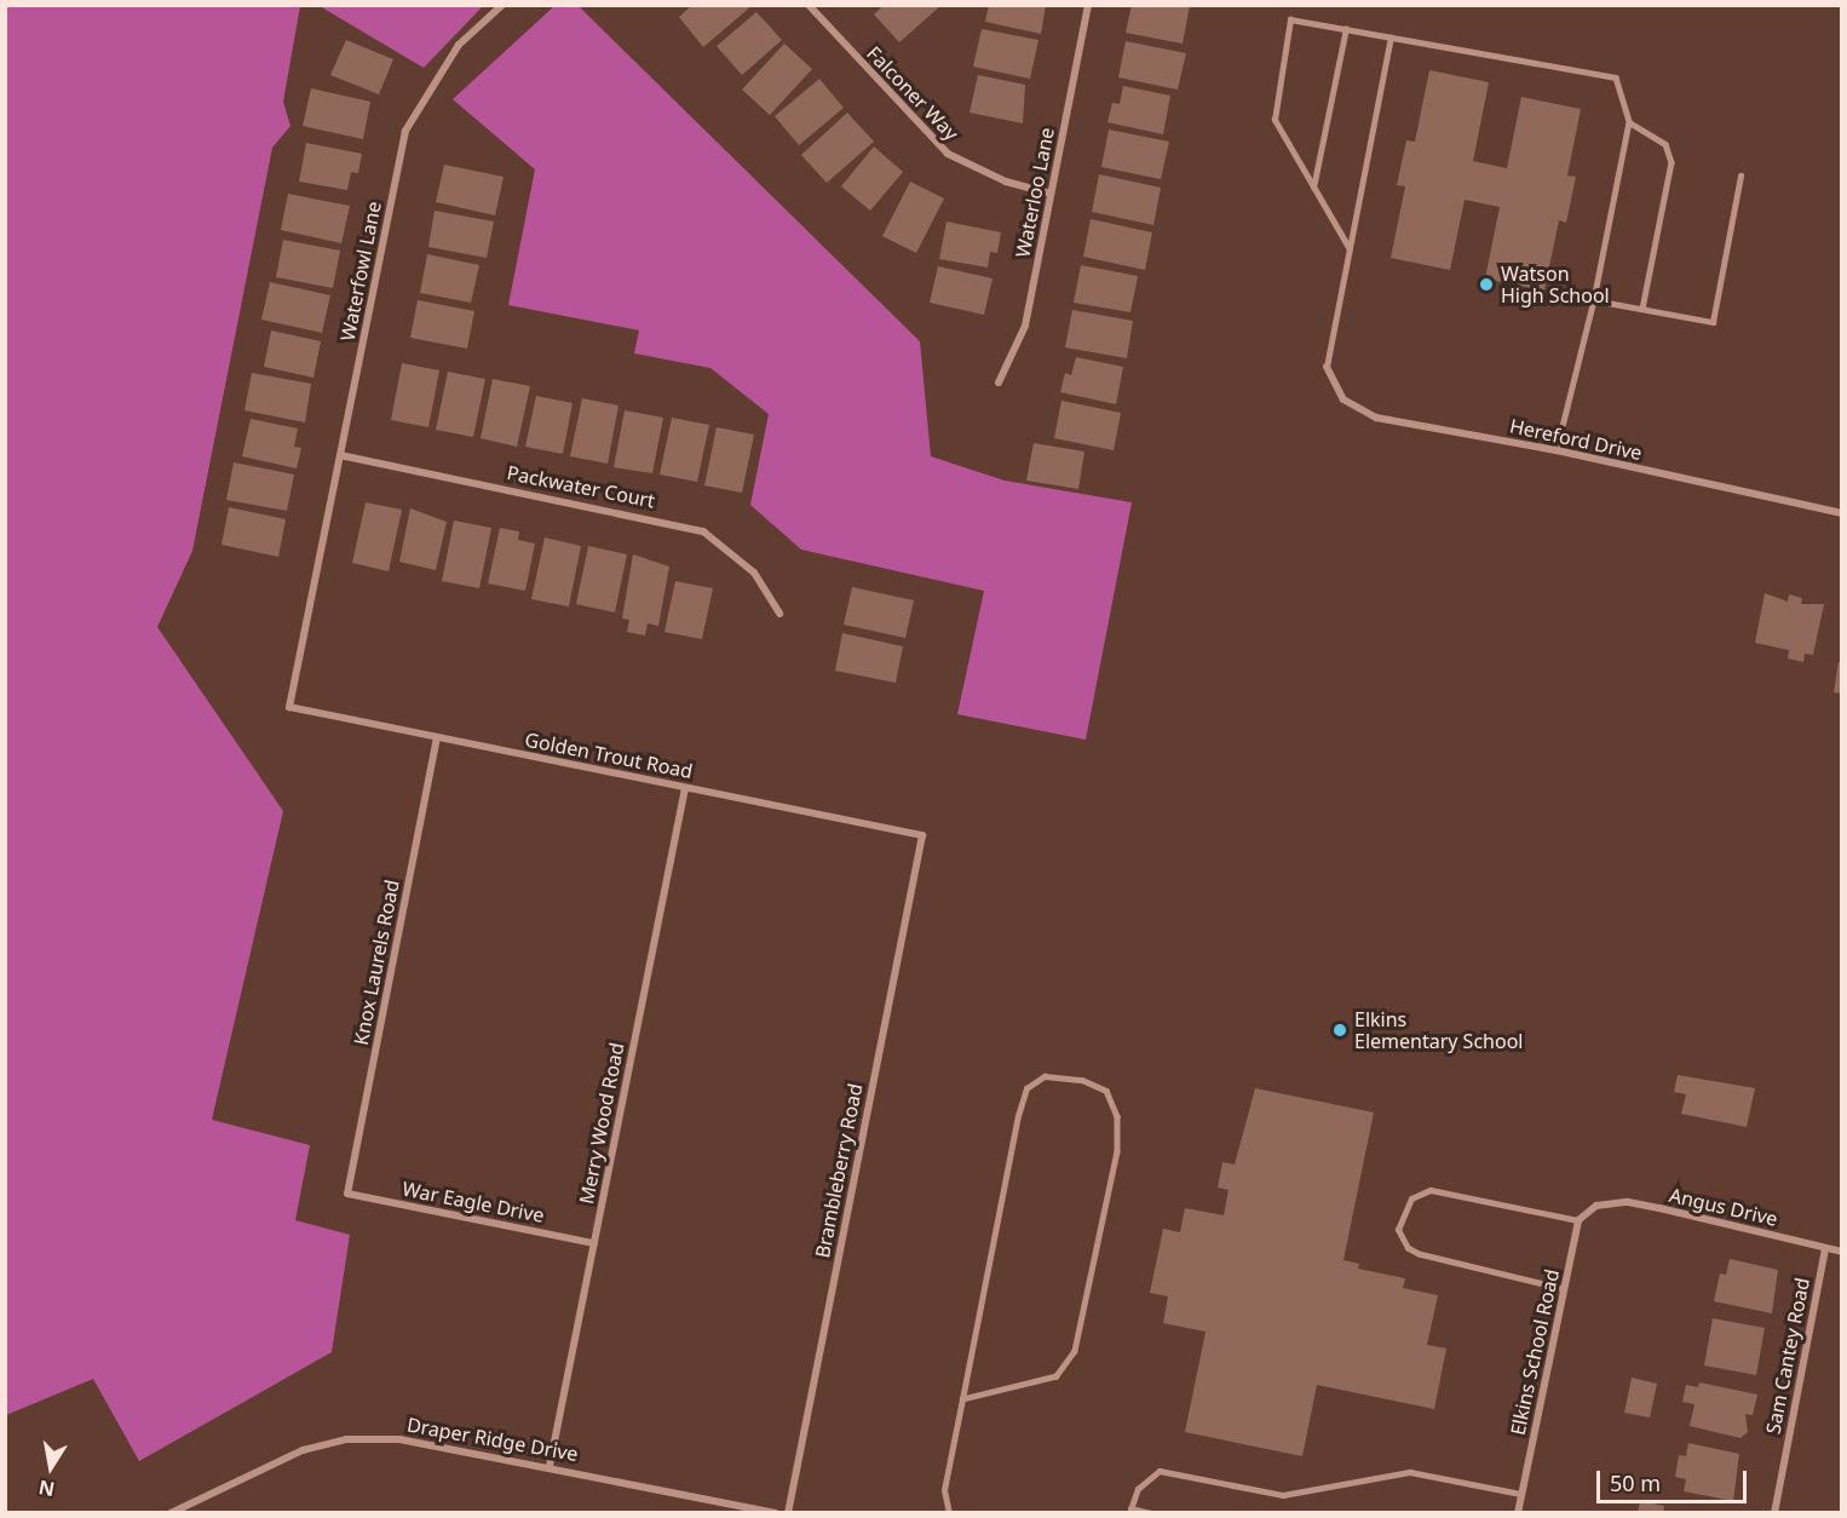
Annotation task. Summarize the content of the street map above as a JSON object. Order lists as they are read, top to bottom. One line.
{"streets":{"street":["Falconer Way","Waterloo Lane","Waterfowl Lane","Hereford Drive","Packwater Court","Golden Trout Road","Knox Laurels Road","Merry Wood Road","Brambleberry Road","War Eagle Drive","Angus Drive","Elkins School Road","Sam Cantey Road","Draper Ridge Drive"]},"crossings":[["Falconer Way","Waterloo Lane"],["Waterfowl Lane","Packwater Court"],["Waterfowl Lane","Golden Trout Road"],["Golden Trout Road","Knox Laurels Road"],["Golden Trout Road","Merry Wood Road"],["Golden Trout Road","Brambleberry Road"],["Knox Laurels Road","War Eagle Drive"],["Merry Wood Road","War Eagle Drive"],["Merry Wood Road","Draper Ridge Drive"],["Angus Drive","Elkins School Road"],["Angus Drive","Sam Cantey Road"]],"places":["Watson High School","Elkins Elementary School"],"scale_bar":"50 m","north":"bottom"}
